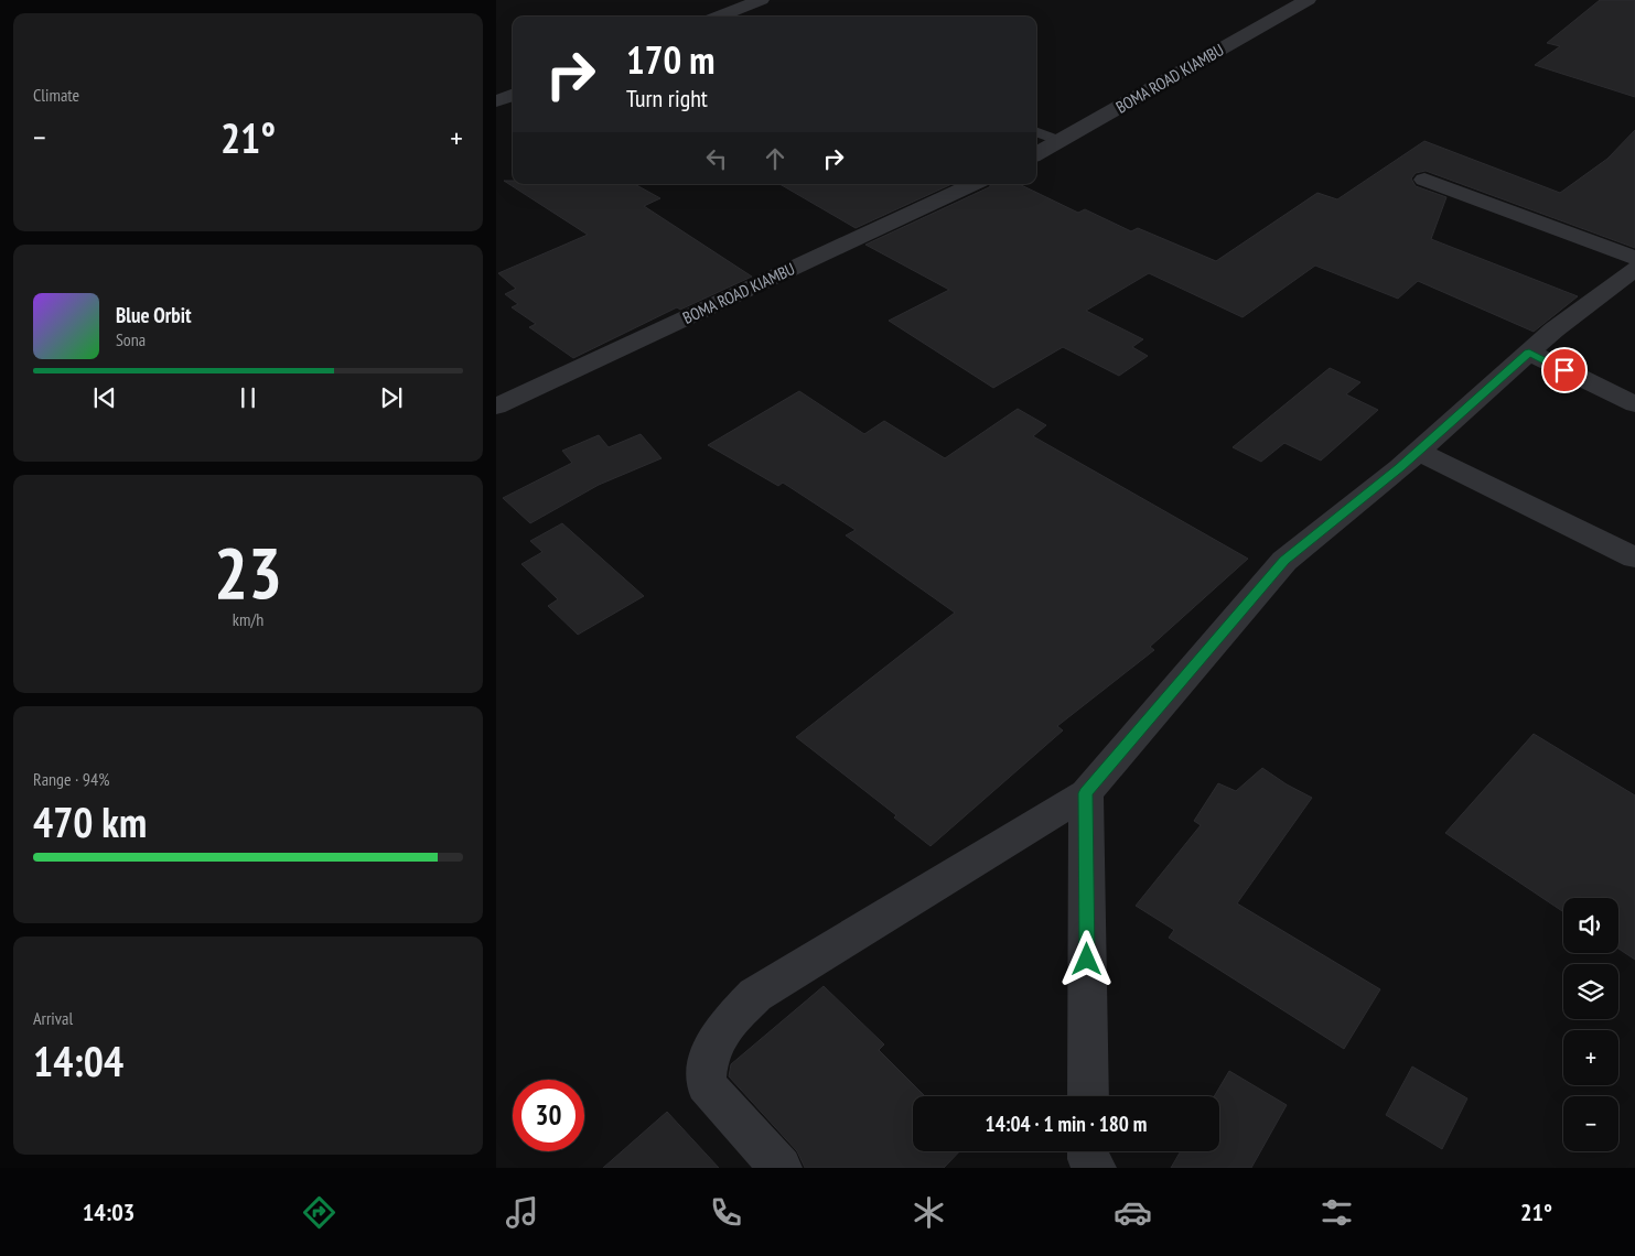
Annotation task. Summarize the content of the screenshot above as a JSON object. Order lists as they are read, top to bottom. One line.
{"streets":{"street":["BOMA ROAD KIAMBU"]},"page":{"tile":["Climate",["23","km/h"],["Range · 94%","470 km"],["Arrival","14:04"]],"turn":["170 m","Turn right"],"heat":["−","21°","+"],"song":["Blue Orbit","Sona"],"map_buttons":["+","−"],"limit":"30","trip":"14:04 · 1 min · 180 m","tabs":["14:03","21°"]}}
